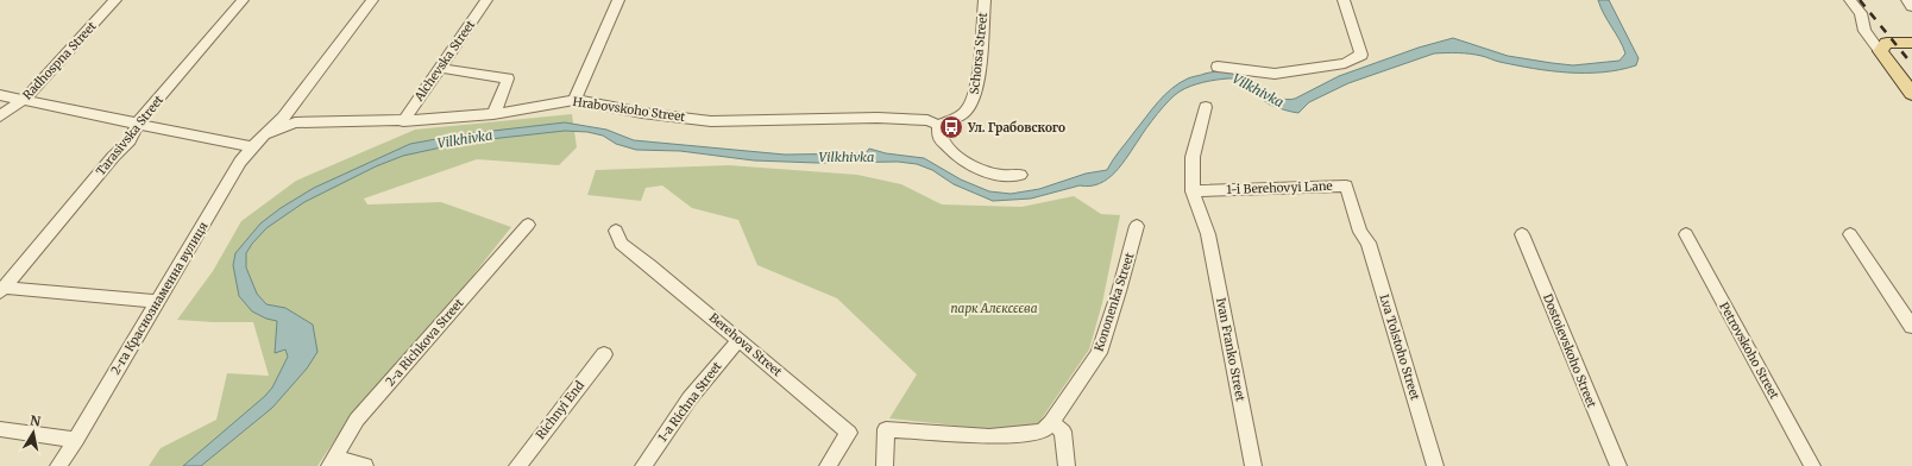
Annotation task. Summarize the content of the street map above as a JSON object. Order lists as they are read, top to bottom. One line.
{"streets":{"street":["Schorsa Street","Radhospna Street","Alchevska Street","Hrabovskoho Street","Tarasivska Street","1-i Berehovyi Lane","2-га Краснознаменна вулиця","Kononenka Street","2-a Richkova Street","Berehova Street","Lva Tolstoho Street","Ivan Franko Street","Dostoievskoho Street","Petrovskoho Street","1-a Richna Street","Richnyi End"]},"crossings":[["Schorsa Street","Hrabovskoho Street"],["Alchevska Street","Hrabovskoho Street"],["Hrabovskoho Street","2-га Краснознаменна вулиця"],["1-i Berehovyi Lane","Lva Tolstoho Street"],["1-i Berehovyi Lane","Ivan Franko Street"],["Berehova Street","1-a Richna Street"]],"water":["Vilkhivka"],"parks":["парк Алєксєєва"],"places":{"bus stop":["Ул. Грабовского"]},"north":"top"}
